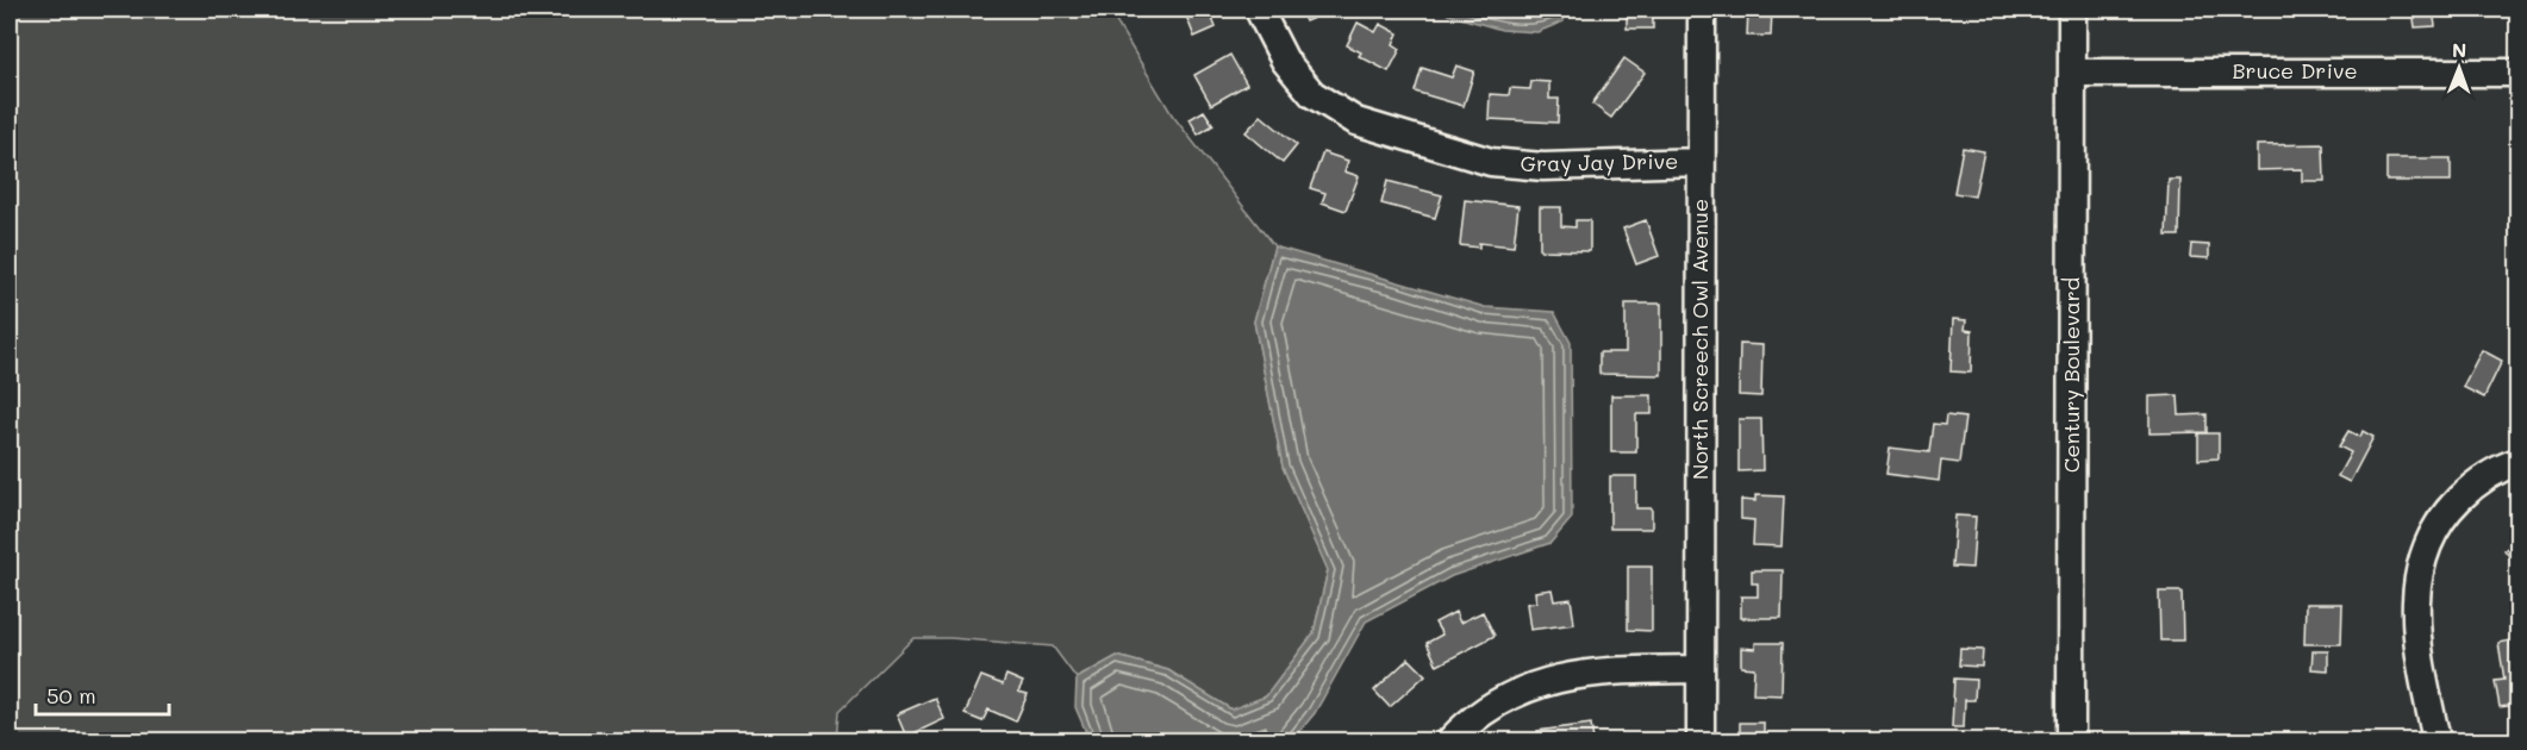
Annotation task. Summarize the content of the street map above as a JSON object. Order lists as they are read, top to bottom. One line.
{"streets":{"street":["Bruce Drive","Gray Jay Drive","North Screech Owl Avenue","Century Boulevard"]},"crossings":[["Bruce Drive","Century Boulevard"],["Gray Jay Drive","North Screech Owl Avenue"]],"scale_bar":"50 m","north":"top"}
